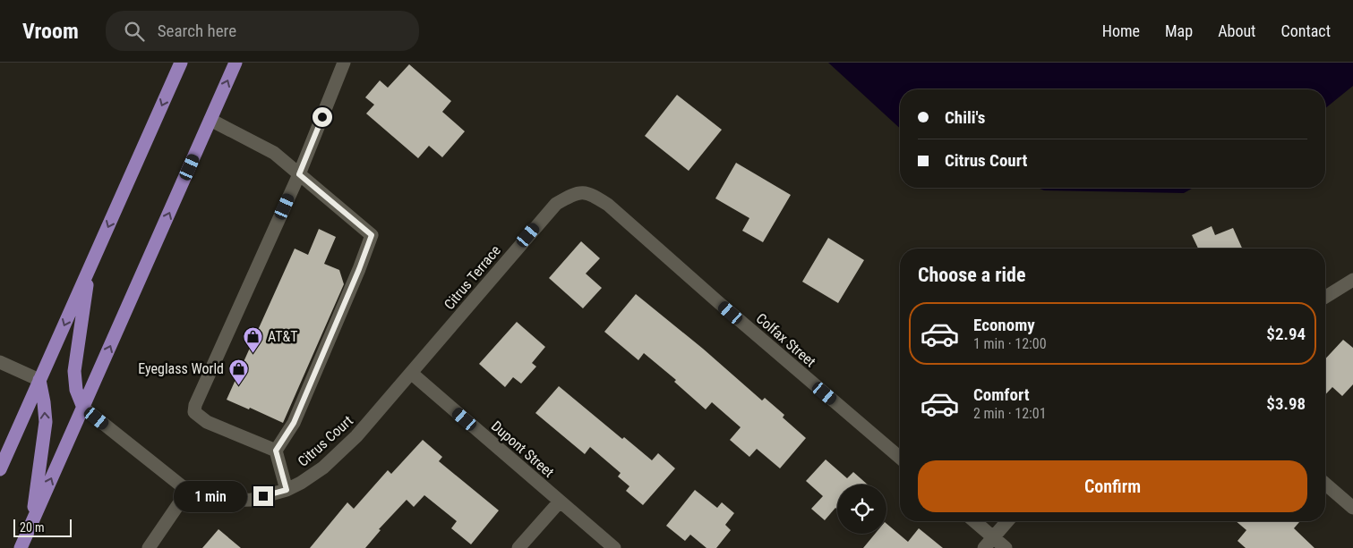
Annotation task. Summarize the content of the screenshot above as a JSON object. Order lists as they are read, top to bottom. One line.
{"streets":{"street":["Citrus Terrace","Colfax Street","Citrus Court","Dupont Street"]},"crossings":[["Citrus Terrace","Colfax Street"],["Citrus Terrace","Citrus Court"],["Citrus Terrace","Dupont Street"],["Citrus Court","Dupont Street"]],"places":{"shop":["AT&T","Eyeglass World"]},"scale_bar":"20 m","page":{"header":"Vroom","search":"Search here","nav":["Home","Map","About","Contact"],"banner":["Chili's","Citrus Court"],"heading":"Choose a ride","list":[{"name":"Economy","note":"1 min · 12:00","value":"$2.94"},{"name":"Comfort","note":"2 min · 12:01","value":"$3.98"}],"buttons":"Confirm","bubble":"1 min","scale":"20 m"}}
